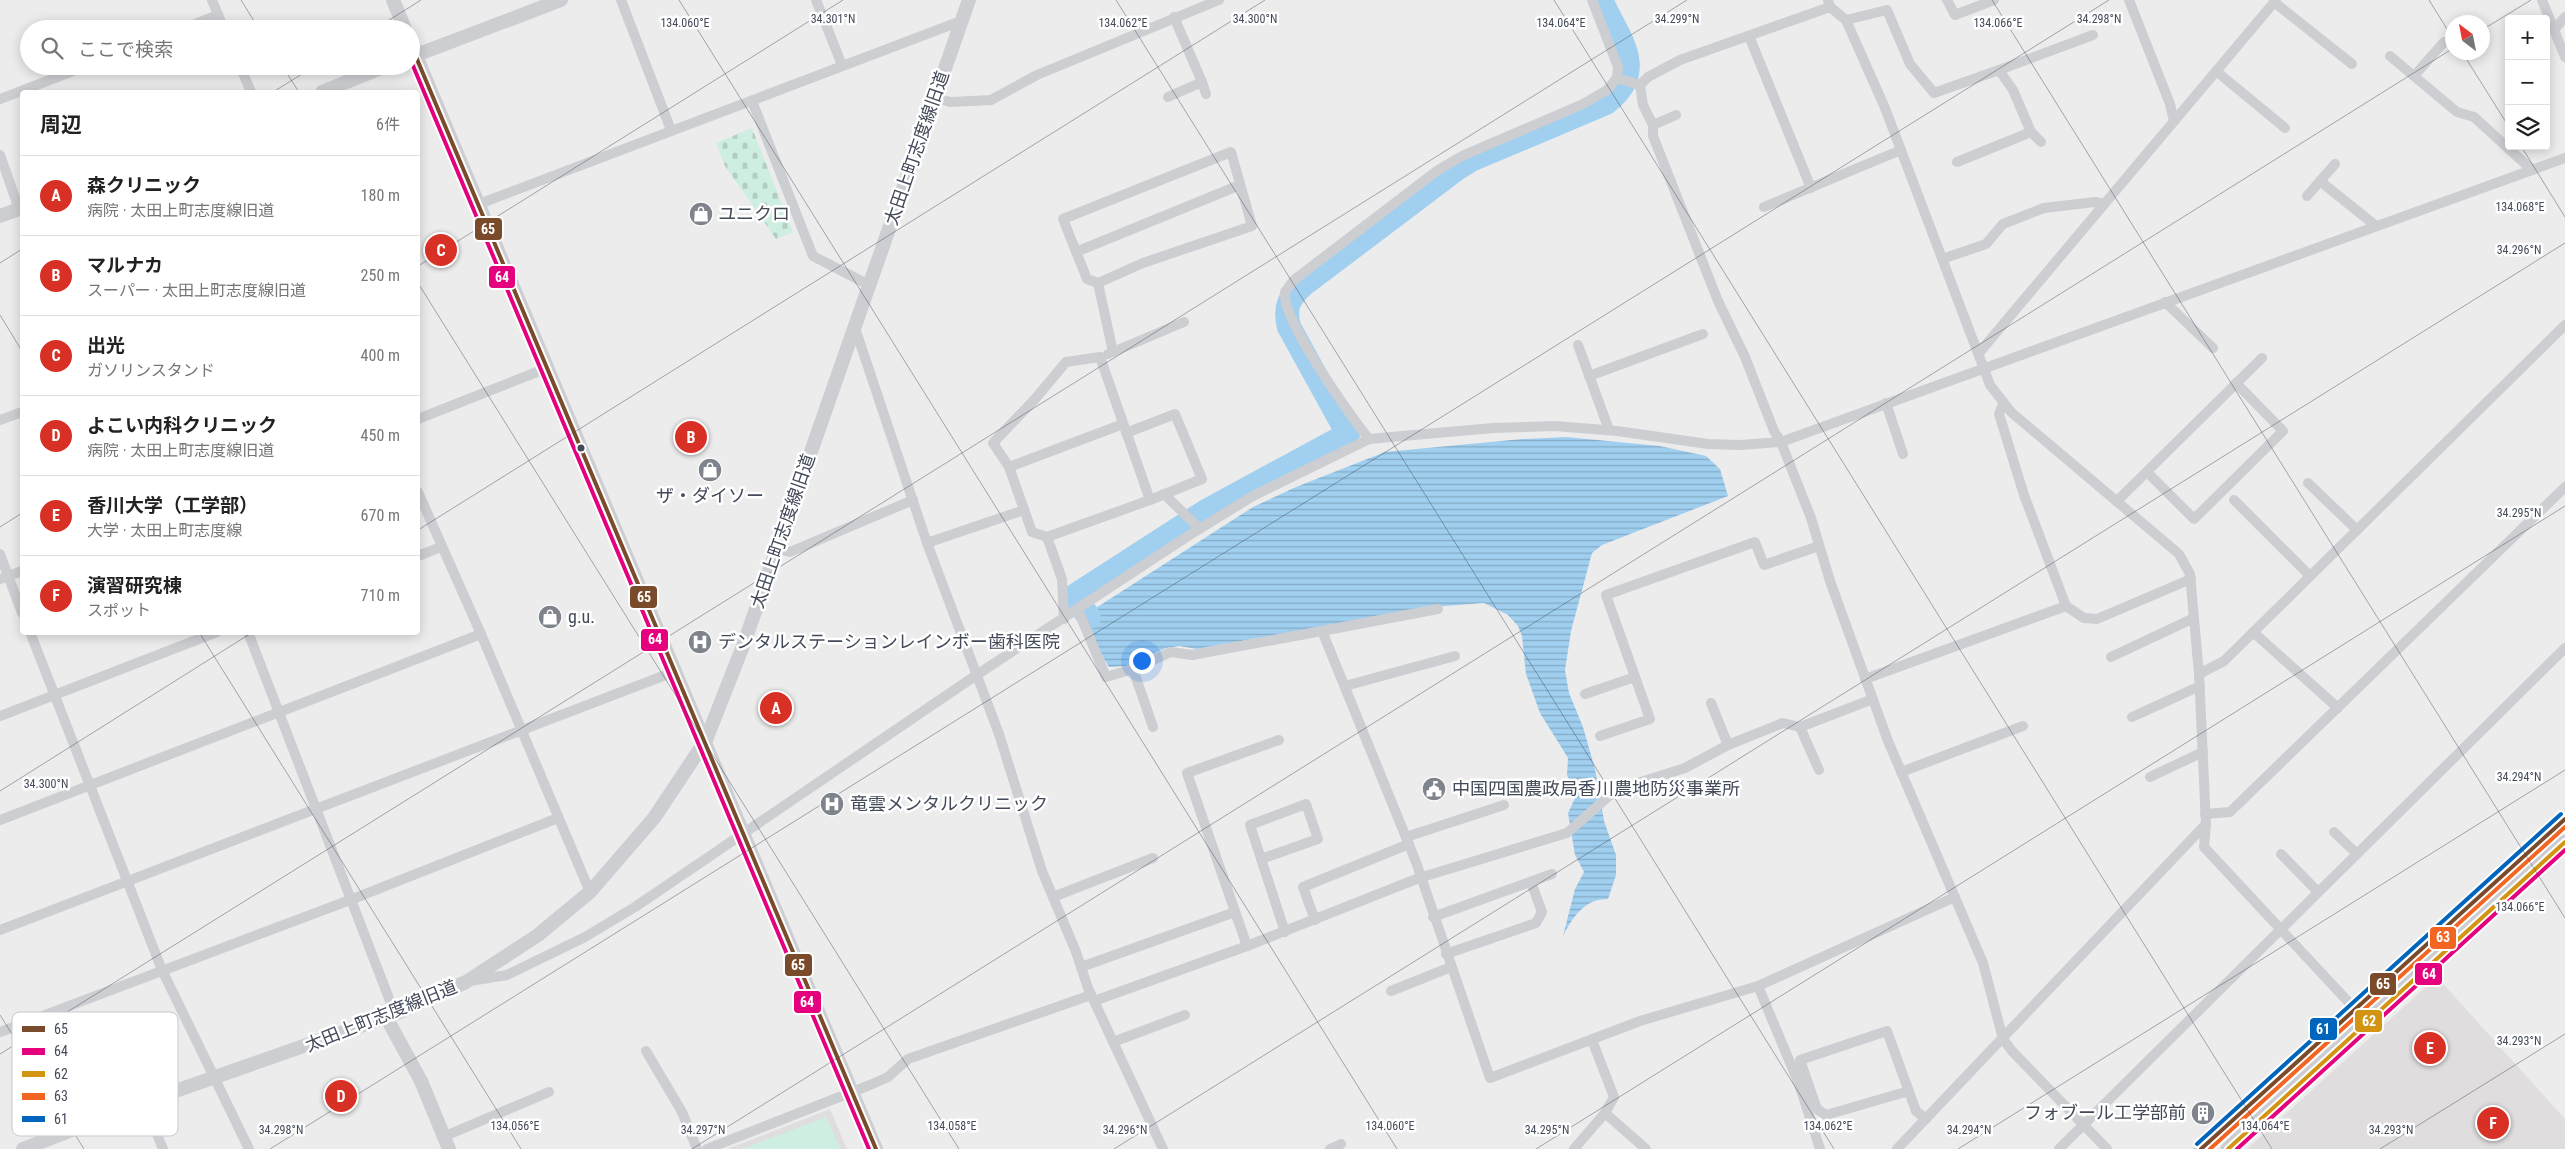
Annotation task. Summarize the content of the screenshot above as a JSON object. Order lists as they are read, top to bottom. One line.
{"streets":{"street":["太田上町志度線旧道"]},"places":{"shop":["ユニクロ","ザ・ダイソー","g.u."],"hospital":["デンタルステーションレインボー歯科医院","竜雲メンタルクリニック"],"public building":["中国四国農政局香川農地防災事業所"],"building":["フォブール工学部前"]},"lines":["transit line 65","transit line 64","transit line 61","transit line 63","transit line 62"],"legend":["65","64","62","63","61"],"north":"top left","page":{"map_buttons":["+","−"],"search":"ここで検索","heading":["周辺","6件"],"list":[{"mark":"A","name":"森クリニック","note":"病院 · 太田上町志度線旧道","value":"180 m"},{"mark":"B","name":"マルナカ","note":"スーパー · 太田上町志度線旧道","value":"250 m"},{"mark":"C","name":"出光","note":"ガソリンスタンド","value":"400 m"},{"mark":"D","name":"よこい内科クリニック","note":"病院 · 太田上町志度線旧道","value":"450 m"},{"mark":"E","name":"香川大学（工学部）","note":"大学 · 太田上町志度線","value":"670 m"},{"mark":"F","name":"演習研究棟","note":"スポット","value":"710 m"}],"pins":["C","B","A","E","D","F"]},"coordinates":["34.301°N","34.300°N","34.299°N","34.298°N","134.060°E","134.062°E","134.064°E","134.066°E","134.068°E","34.296°N","34.295°N","34.294°N","34.293°N","134.056°E","134.058°E","34.297°N"]}
